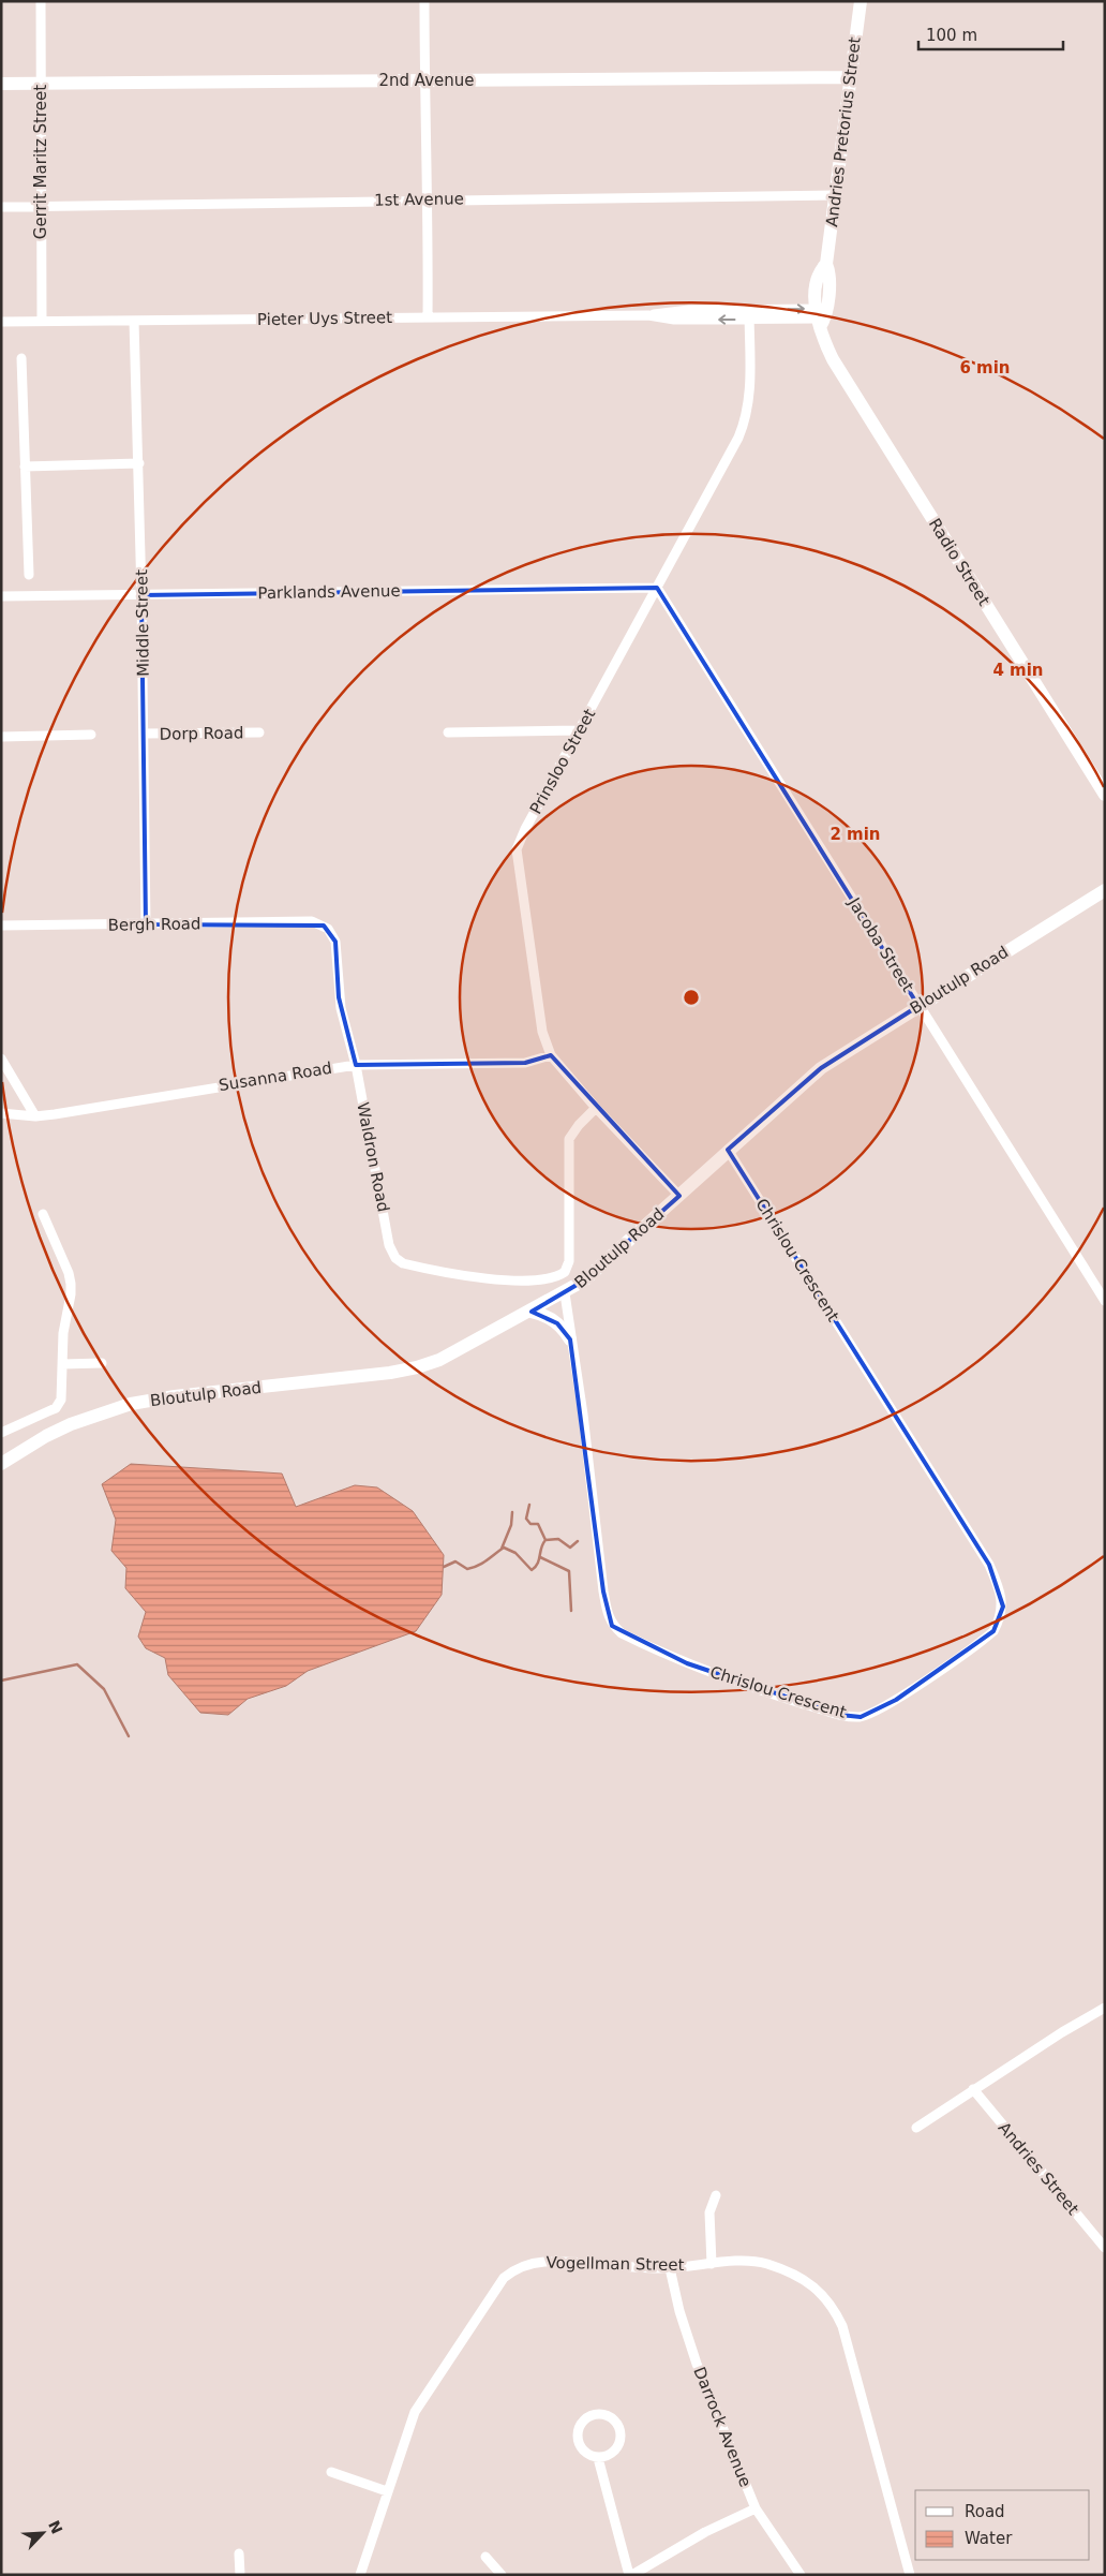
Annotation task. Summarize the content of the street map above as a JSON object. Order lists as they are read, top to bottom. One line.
{"streets":{"street":["2nd Avenue","Andries Pretorius Street","Gerrit Maritz Street","1st Avenue","Pieter Uys Street","Radio Street","Parklands Avenue","Middle Street","Dorp Road","Prinsloo Street","Bergh Road","Jacoba Street","Bloutulp Road","Susanna Road","Waldron Road","Chrislou Crescent","Andries Street","Vogellman Street","Darrock Avenue"]},"crossings":[["2nd Avenue","Andries Pretorius Street"],["2nd Avenue","Gerrit Maritz Street"],["Andries Pretorius Street","1st Avenue"],["Andries Pretorius Street","Pieter Uys Street"],["Andries Pretorius Street","Radio Street"],["Gerrit Maritz Street","1st Avenue"],["Gerrit Maritz Street","Pieter Uys Street"],["Pieter Uys Street","Radio Street"],["Pieter Uys Street","Middle Street"],["Pieter Uys Street","Prinsloo Street"],["Parklands Avenue","Middle Street"],["Parklands Avenue","Prinsloo Street"],["Parklands Avenue","Jacoba Street"],["Middle Street","Dorp Road"],["Middle Street","Bergh Road"],["Prinsloo Street","Jacoba Street"],["Prinsloo Street","Bloutulp Road"],["Prinsloo Street","Susanna Road"],["Prinsloo Street","Waldron Road"],["Bergh Road","Waldron Road"],["Jacoba Street","Bloutulp Road"],["Bloutulp Road","Chrislou Crescent"],["Susanna Road","Waldron Road"],["Vogellman Street","Darrock Avenue"]],"legend":["Road","Water"],"scale_bar":"100 m","north":"top right","rings":["6 min","4 min","2 min"]}
